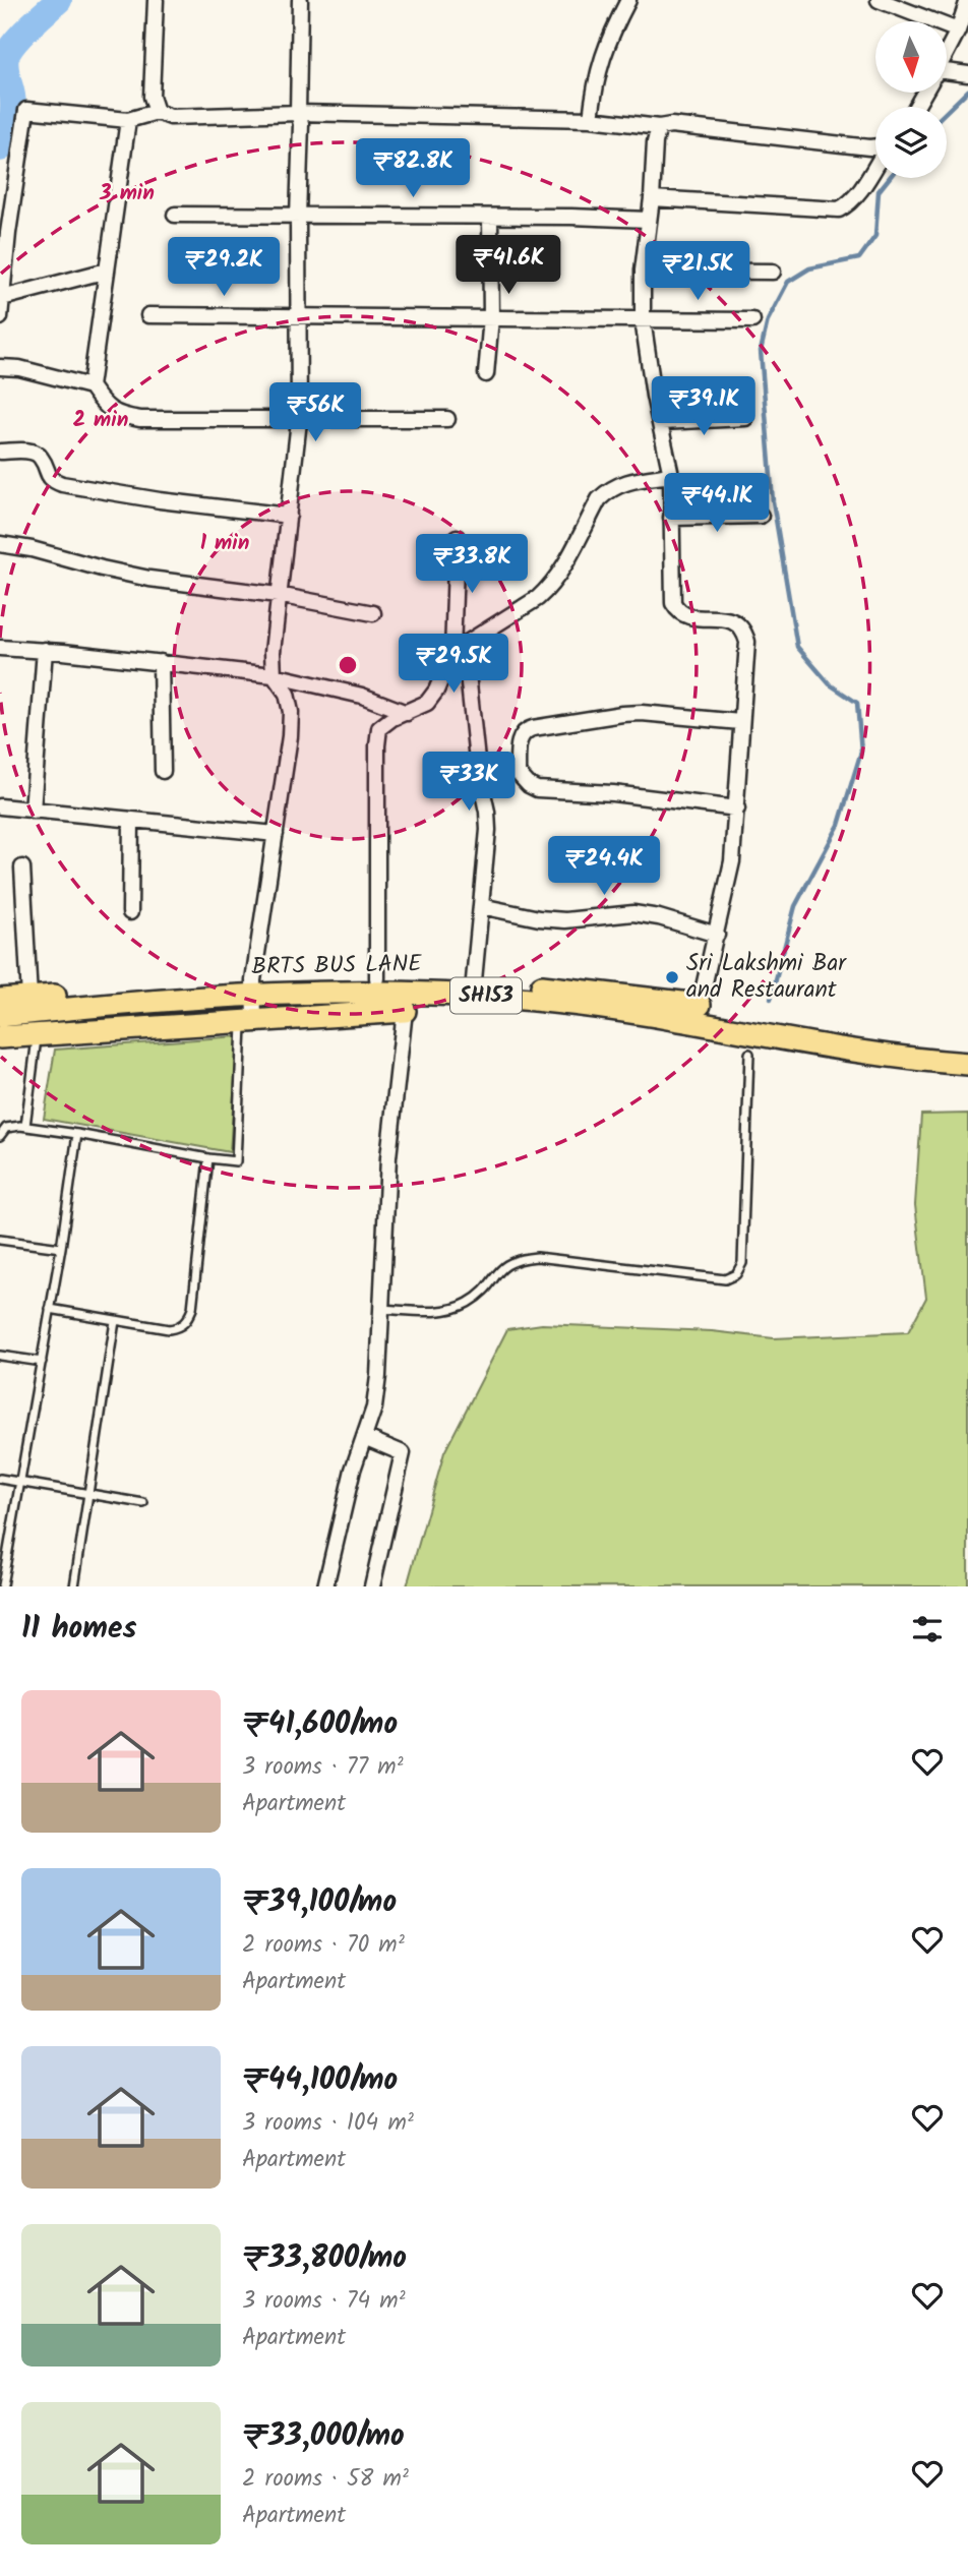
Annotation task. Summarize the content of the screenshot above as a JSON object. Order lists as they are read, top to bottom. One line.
{"streets":{"main road":["BRTS BUS LANE","SH153"]},"places":["Sri Lakshmi Bar and Restaurant"],"north":"bottom","page":{"price":["₹82.8K","₹41.6K","₹29.2K","₹21.5K","₹39.1K","₹56K","₹44.1K","₹33.8K","₹29.5K","₹33K","₹24.4K"],"heading":"11 homes","list":[{"name":"₹41,600/mo","note":"3 rooms · 77 m² · Apartment"},{"name":"₹39,100/mo","note":"2 rooms · 70 m² · Apartment"},{"name":"₹44,100/mo","note":"3 rooms · 104 m² · Apartment"},{"name":"₹33,800/mo","note":"3 rooms · 74 m² · Apartment"},{"name":"₹33,000/mo","note":"2 rooms · 58 m² · Apartment"}]},"rings":["3 min","2 min","1 min"]}
